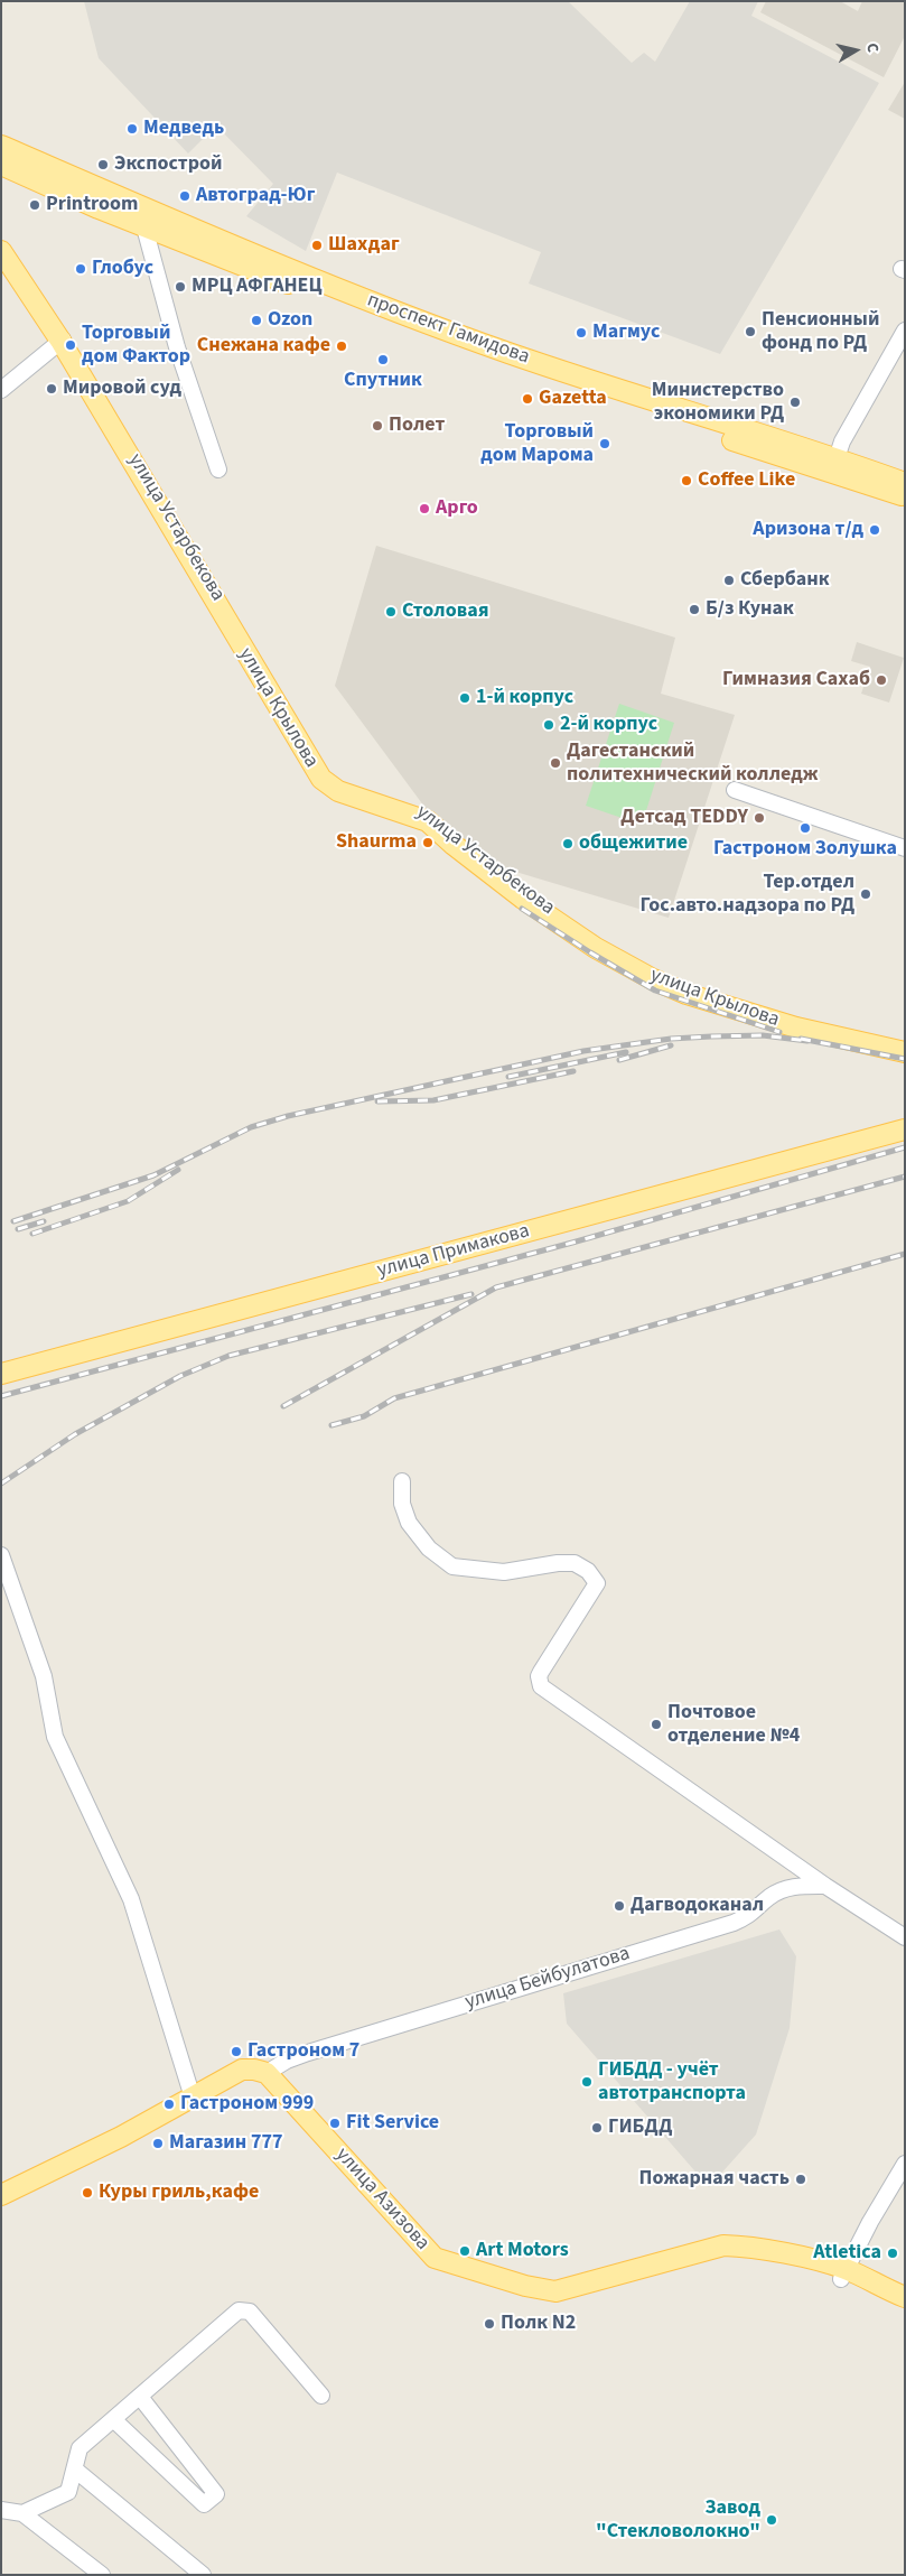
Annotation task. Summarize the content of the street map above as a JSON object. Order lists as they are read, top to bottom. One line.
{"streets":{"main road":["проспект Гамидова","улица Устарбекова","улица Крылова","улица Примакова","улица Азизова"],"street":["улица Бейбулатова"]},"crossings":[["улица Устарбекова","улица Крылова"],["улица Бейбулатова","улица Азизова"]],"places":["Медведь","Экспострой","Автоград-Юг","Printroom","Шахдаг","Глобус","МРЦ АФГАНЕЦ","Ozon","Пенсионный фонд по РД","Магмус","Торговый дом Фактор","Снежана кафе","Спутник","Мировой суд","Gazetta","Министерство экономики РД","Полет","Торговый дом Марома","Coffee Like","Арго","Аризона т/д","Сбербанк","Б/з Кунак","Столовая","Гимназия Сахаб","1-й корпус","2-й корпус","Дагестанский политехнический колледж","Детсад TEDDY","Гастроном Золушка","Shaurma","общежитие","Тер.отдел Гос.авто.надзора по РД","Почтовое отделение №4","Дагводоканал","Гастроном 7","ГИБДД - учёт автотранспорта","Гастроном 999","Fit Service","ГИБДД","Магазин 777","Пожарная часть","Куры гриль,кафе","Art Motors","Atletica","Полк N2","Завод \"Стекловолокно\""],"north":"right"}
